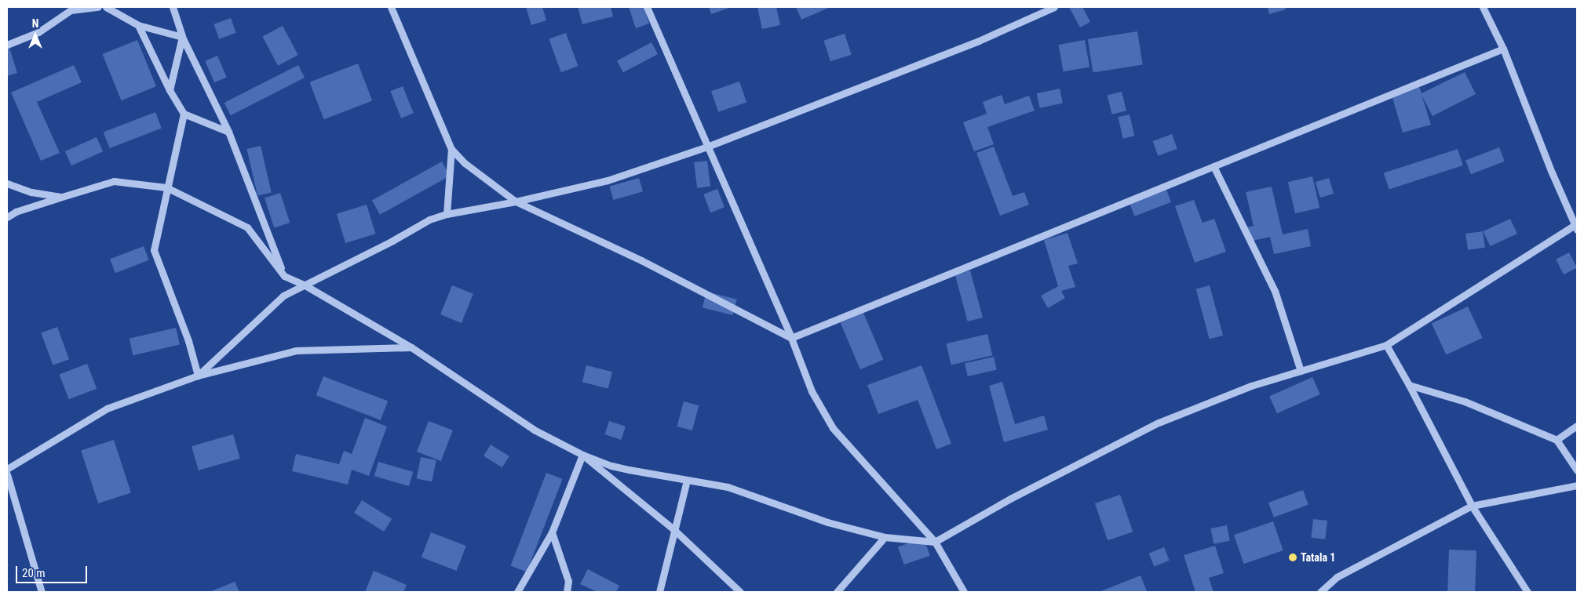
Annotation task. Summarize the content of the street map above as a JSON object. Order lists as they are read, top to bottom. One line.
{"places":["Tatala 1"],"scale_bar":"20 m","north":"top"}
